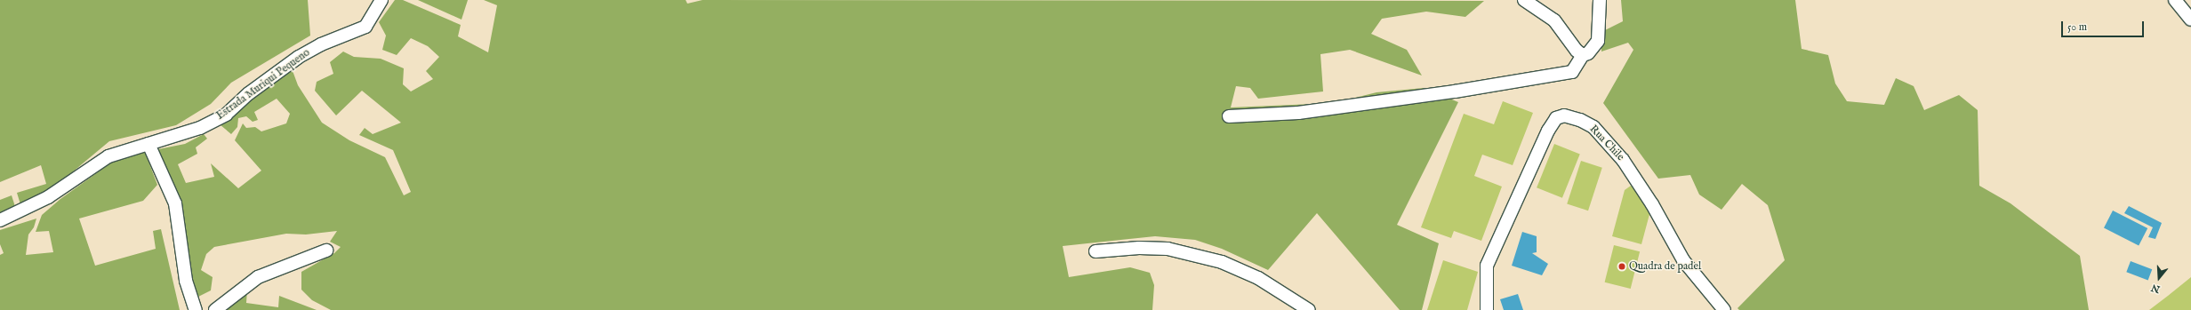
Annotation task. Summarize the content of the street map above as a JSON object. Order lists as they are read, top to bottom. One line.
{"streets":{"street":["Estrada Muriqui Pequeno","Rua Chile"]},"places":["Quadra de padel"],"scale_bar":"50 m","north":"bottom"}
